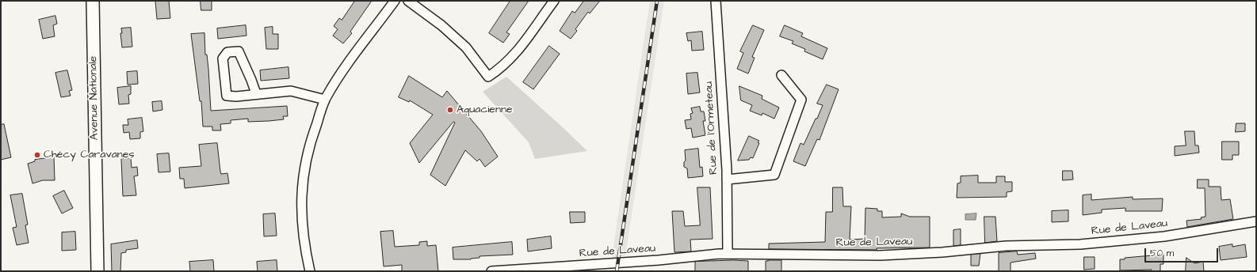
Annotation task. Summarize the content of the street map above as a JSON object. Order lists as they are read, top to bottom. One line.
{"streets":{"main road":["Avenue Nationale"],"street":["Rue de l'Ormeteau","Rue de Laveau"]},"crossings":[["Rue de l'Ormeteau","Rue de Laveau"]],"places":["Aquacienne","Chécy Caravanes"],"scale_bar":"50 m"}
